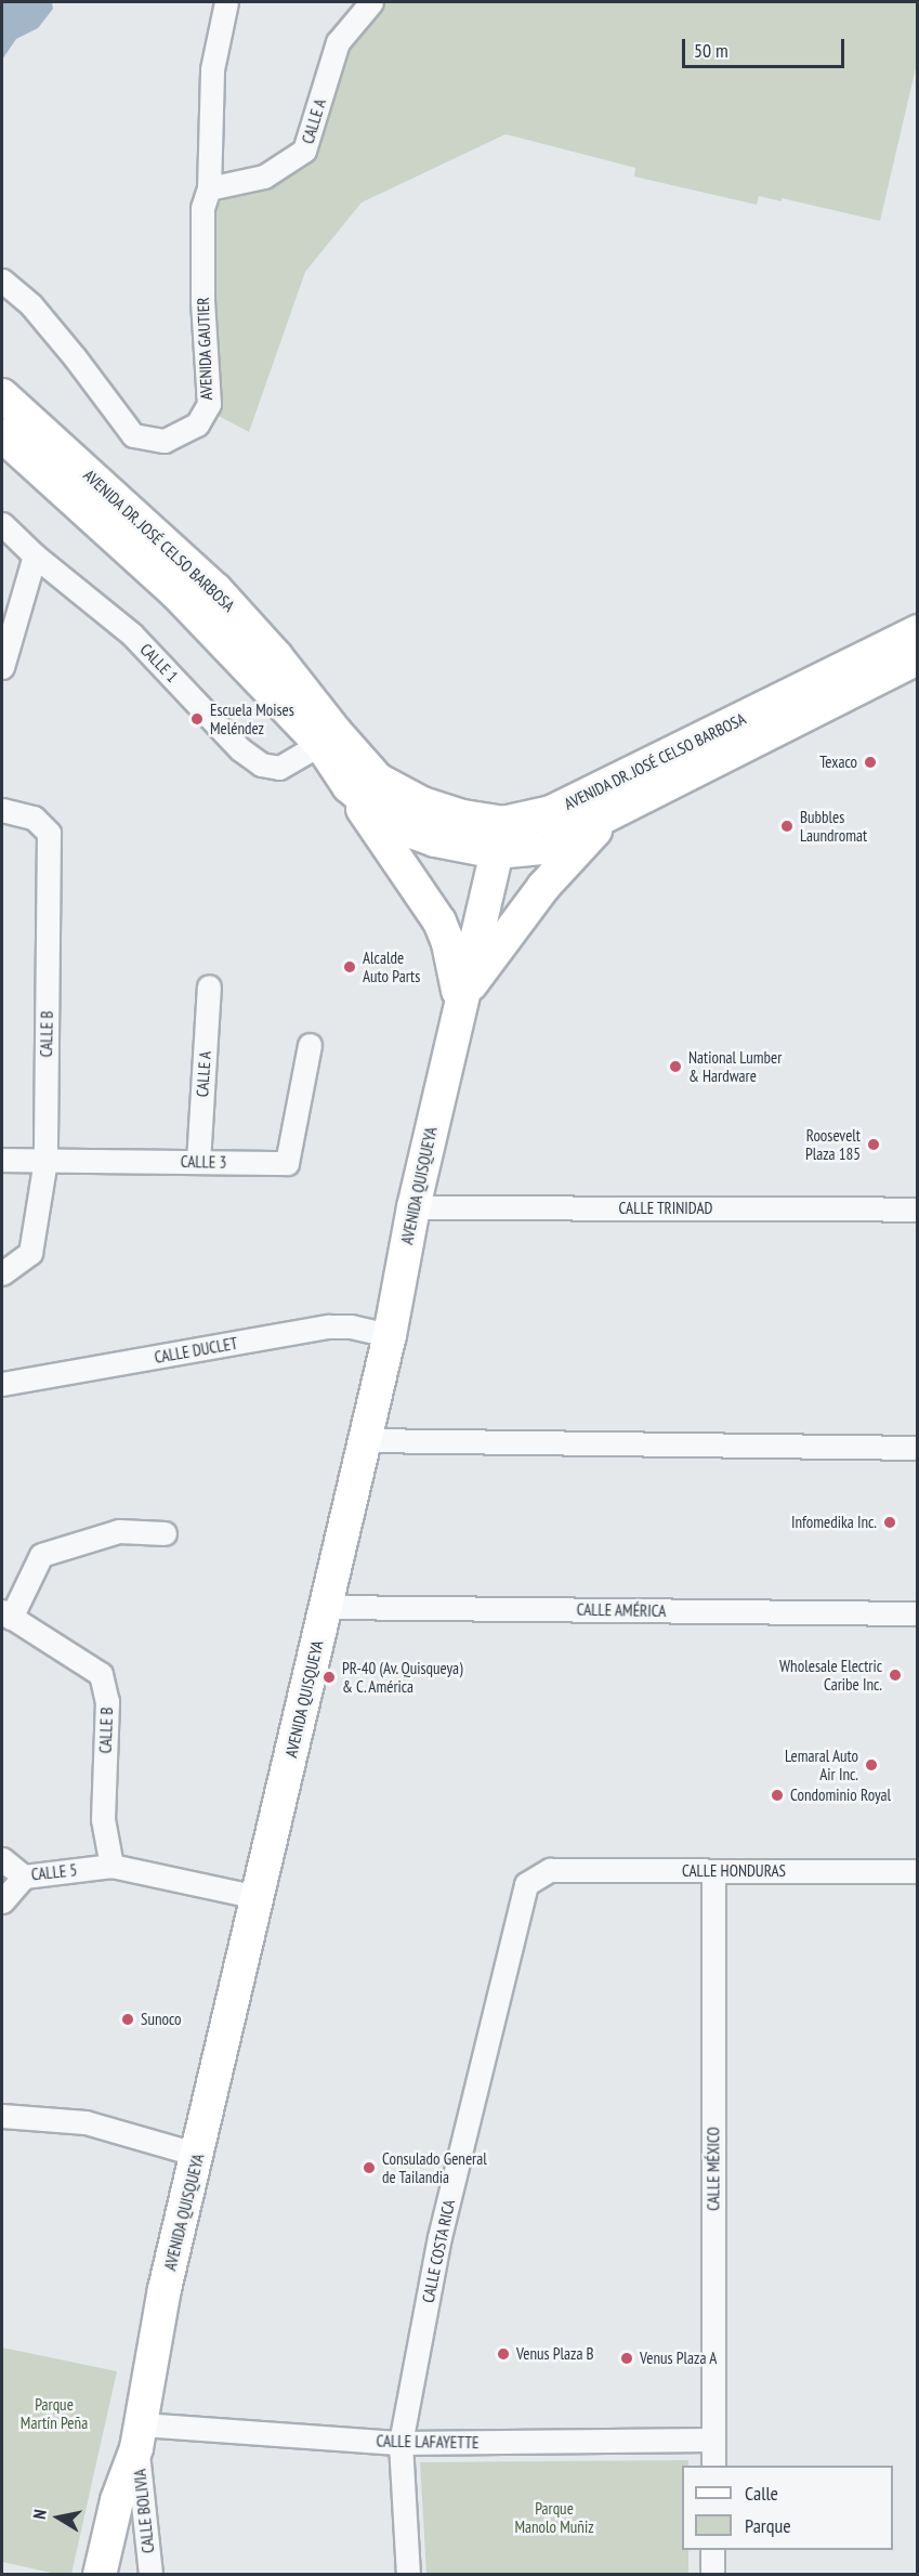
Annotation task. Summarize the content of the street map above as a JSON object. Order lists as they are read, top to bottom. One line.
{"streets":{"street":["CALLE A","AVENIDA GAUTIER","AVENIDA DR. JOSÉ CELSO BARBOSA","CALLE 1","CALLE B","CALLE 3","AVENIDA QUISQUEYA","CALLE TRINIDAD","CALLE DUCLET","CALLE AMÉRICA","CALLE HONDURAS","CALLE 5","CALLE MÉXICO","CALLE COSTA RICA","CALLE LAFAYETTE","CALLE BOLIVIA"]},"crossings":[["CALLE A","AVENIDA GAUTIER"],["CALLE A","CALLE 3"],["AVENIDA DR. JOSÉ CELSO BARBOSA","CALLE 1"],["AVENIDA DR. JOSÉ CELSO BARBOSA","AVENIDA QUISQUEYA"],["CALLE B","CALLE 3"],["CALLE B","CALLE 5"],["AVENIDA QUISQUEYA","CALLE TRINIDAD"],["AVENIDA QUISQUEYA","CALLE DUCLET"],["AVENIDA QUISQUEYA","CALLE AMÉRICA"],["AVENIDA QUISQUEYA","CALLE 5"],["AVENIDA QUISQUEYA","CALLE LAFAYETTE"],["AVENIDA QUISQUEYA","CALLE BOLIVIA"],["CALLE HONDURAS","CALLE MÉXICO"],["CALLE HONDURAS","CALLE COSTA RICA"],["CALLE MÉXICO","CALLE LAFAYETTE"],["CALLE COSTA RICA","CALLE LAFAYETTE"],["CALLE LAFAYETTE","CALLE BOLIVIA"]],"parks":["Parque Martín Peña","Parque Manolo Muñiz"],"places":["Escuela Moises Meléndez","Texaco","Bubbles Laundromat","Alcalde Auto Parts","National Lumber & Hardware","Roosevelt Plaza 185","Infomedika Inc.","Wholesale Electric Caribe Inc.","PR-40 (Av. Quisqueya) & C. América","Lemaral Auto Air Inc.","Condominio Royal","Sunoco","Consulado General de Tailandia","Venus Plaza B","Venus Plaza A"],"legend":["Calle","Parque"],"scale_bar":"50 m","north":"left"}
